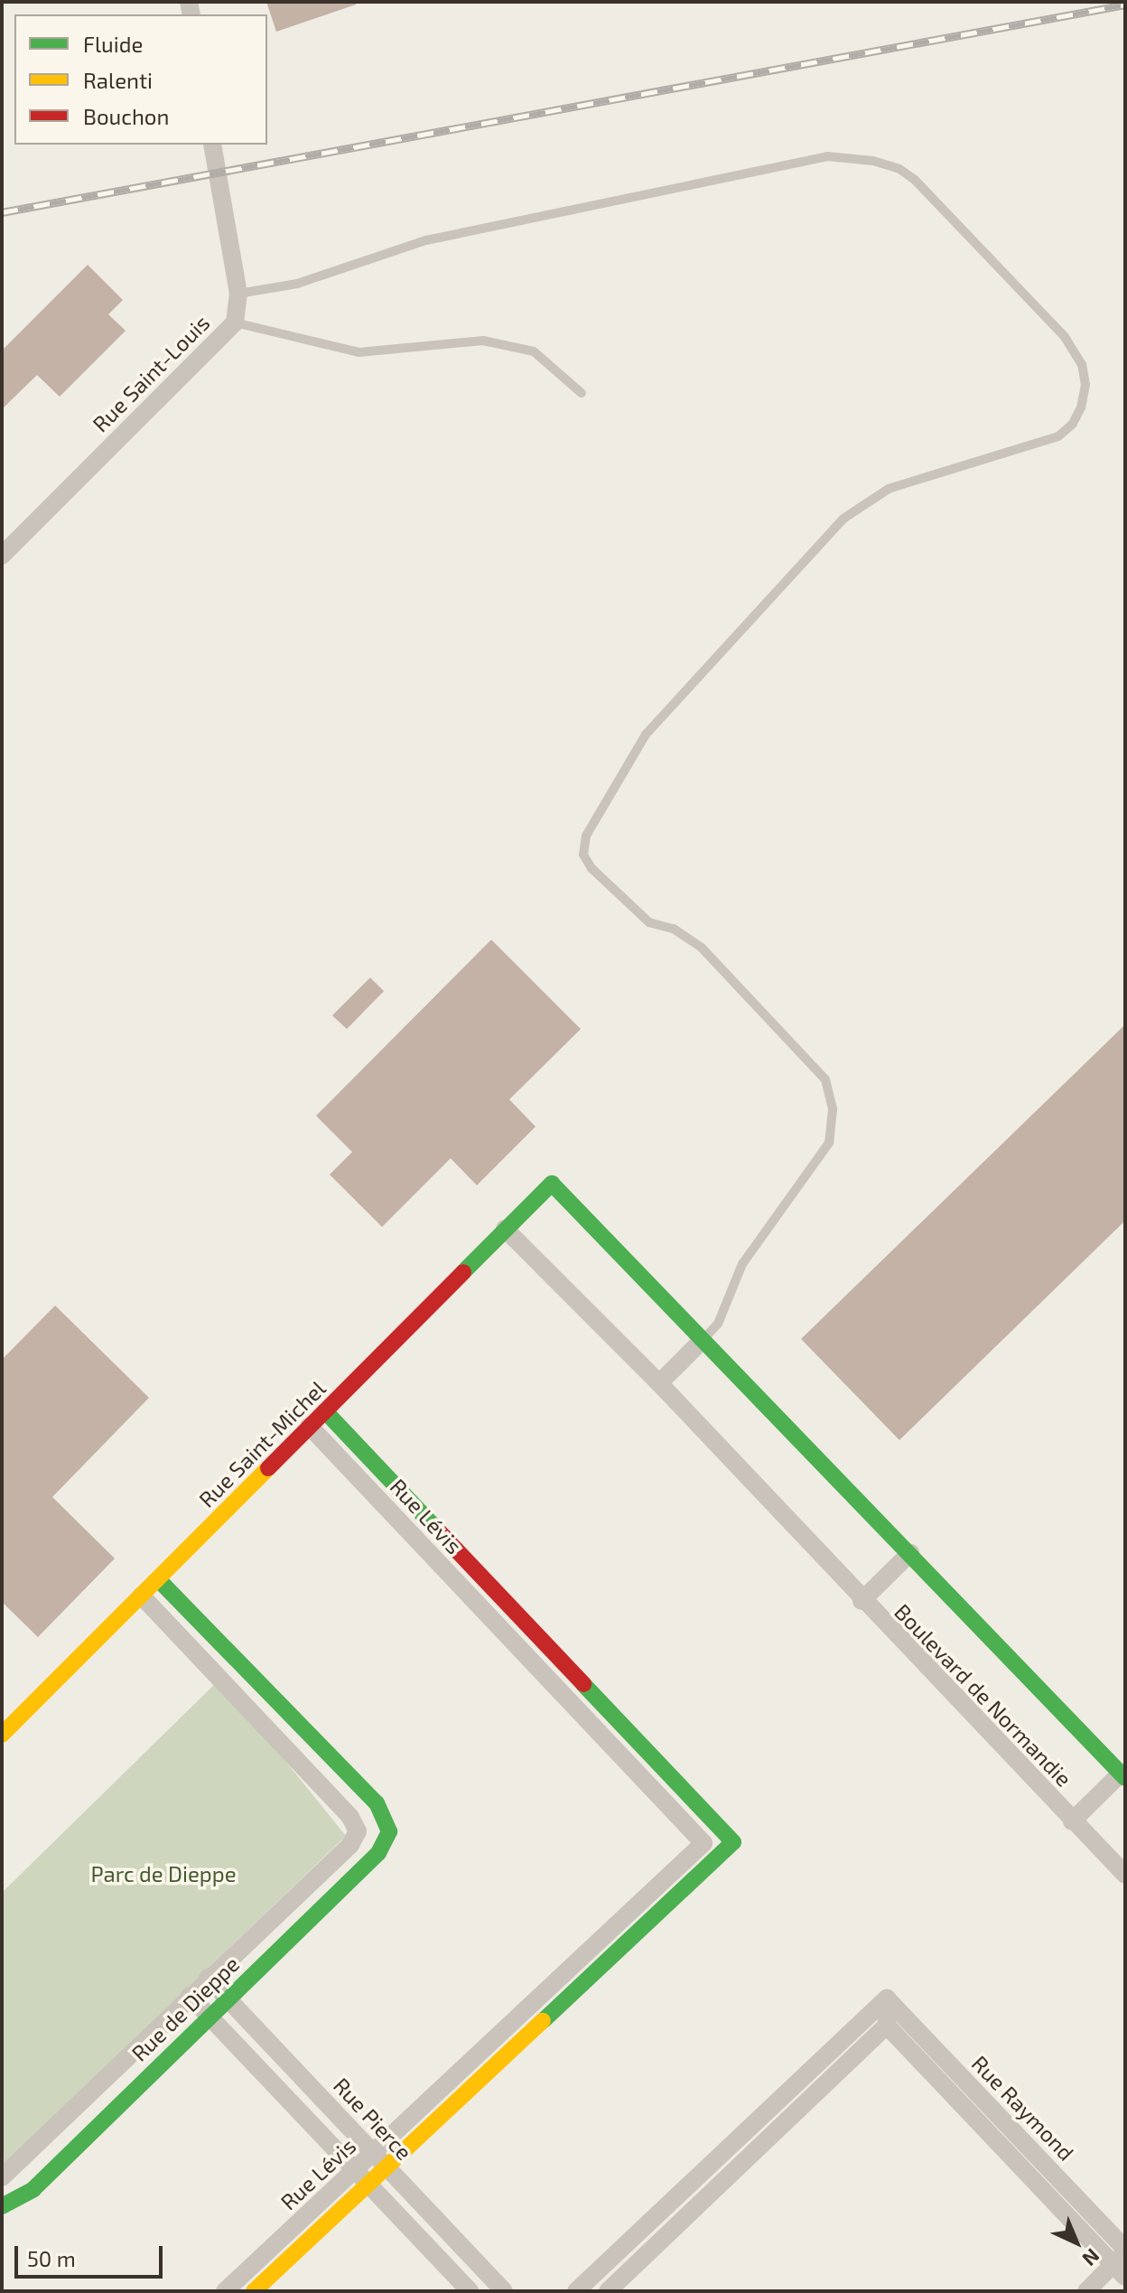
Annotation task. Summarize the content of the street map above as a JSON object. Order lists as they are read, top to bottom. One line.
{"streets":{"street":["Rue Saint-Louis","Rue Saint-Michel","Rue Lévis","Boulevard de Normandie","Rue de Dieppe","Rue Raymond","Rue Pierce"]},"crossings":[["Rue Saint-Michel","Rue Lévis"],["Rue Saint-Michel","Boulevard de Normandie"],["Rue Lévis","Rue Pierce"],["Rue de Dieppe","Rue Pierce"]],"parks":["Parc de Dieppe"],"legend":["Fluide","Ralenti","Bouchon"],"scale_bar":"50 m","north":"bottom right"}
